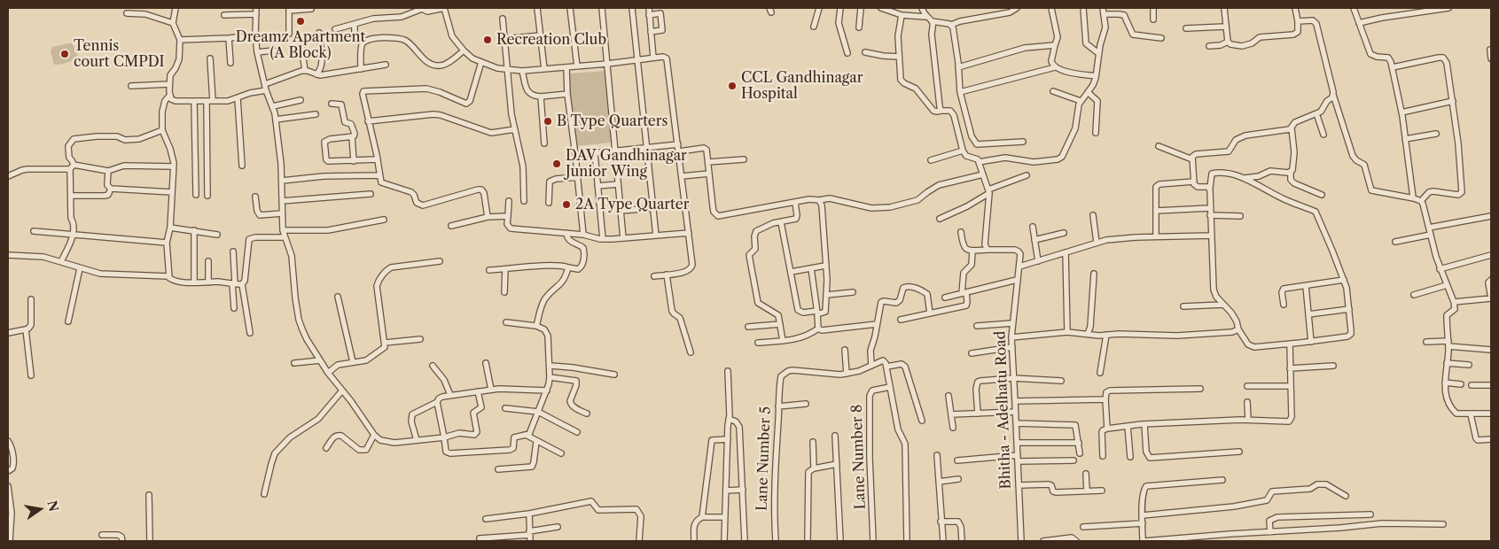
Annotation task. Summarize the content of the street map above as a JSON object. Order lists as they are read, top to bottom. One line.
{"streets":{"street":["Bhitha - Adelhatu Road","Lane Number 8","Lane Number 5"]},"places":["Dreamz Apartment (A Block)","Recreation Club","Tennis court CMPDI","CCL Gandhinagar Hospital","B Type Quarters","DAV Gandhinagar Junior Wing","2A Type Quarter"],"north":"right"}
